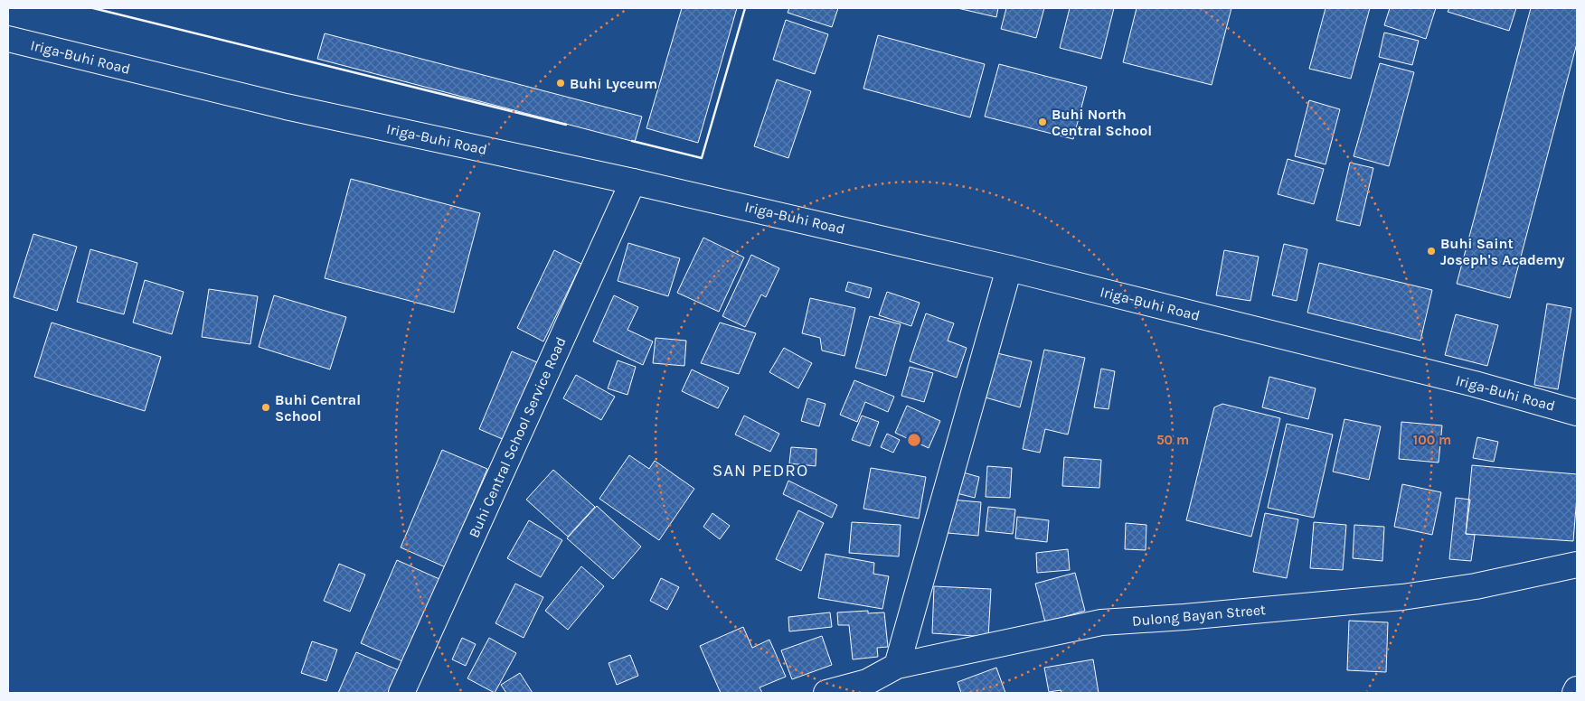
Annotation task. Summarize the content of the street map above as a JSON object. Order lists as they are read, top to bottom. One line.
{"streets":{"main road":["Iriga-Buhi Road","Buhi Central School Service Road","Dulong Bayan Street"]},"crossings":[["Iriga-Buhi Road","Buhi Central School Service Road"]],"districts":["SAN PEDRO"],"places":["Buhi Lyceum","Buhi North Central School","Buhi Saint Joseph's Academy","Buhi Central School"],"rings":["50 m","100 m"]}
